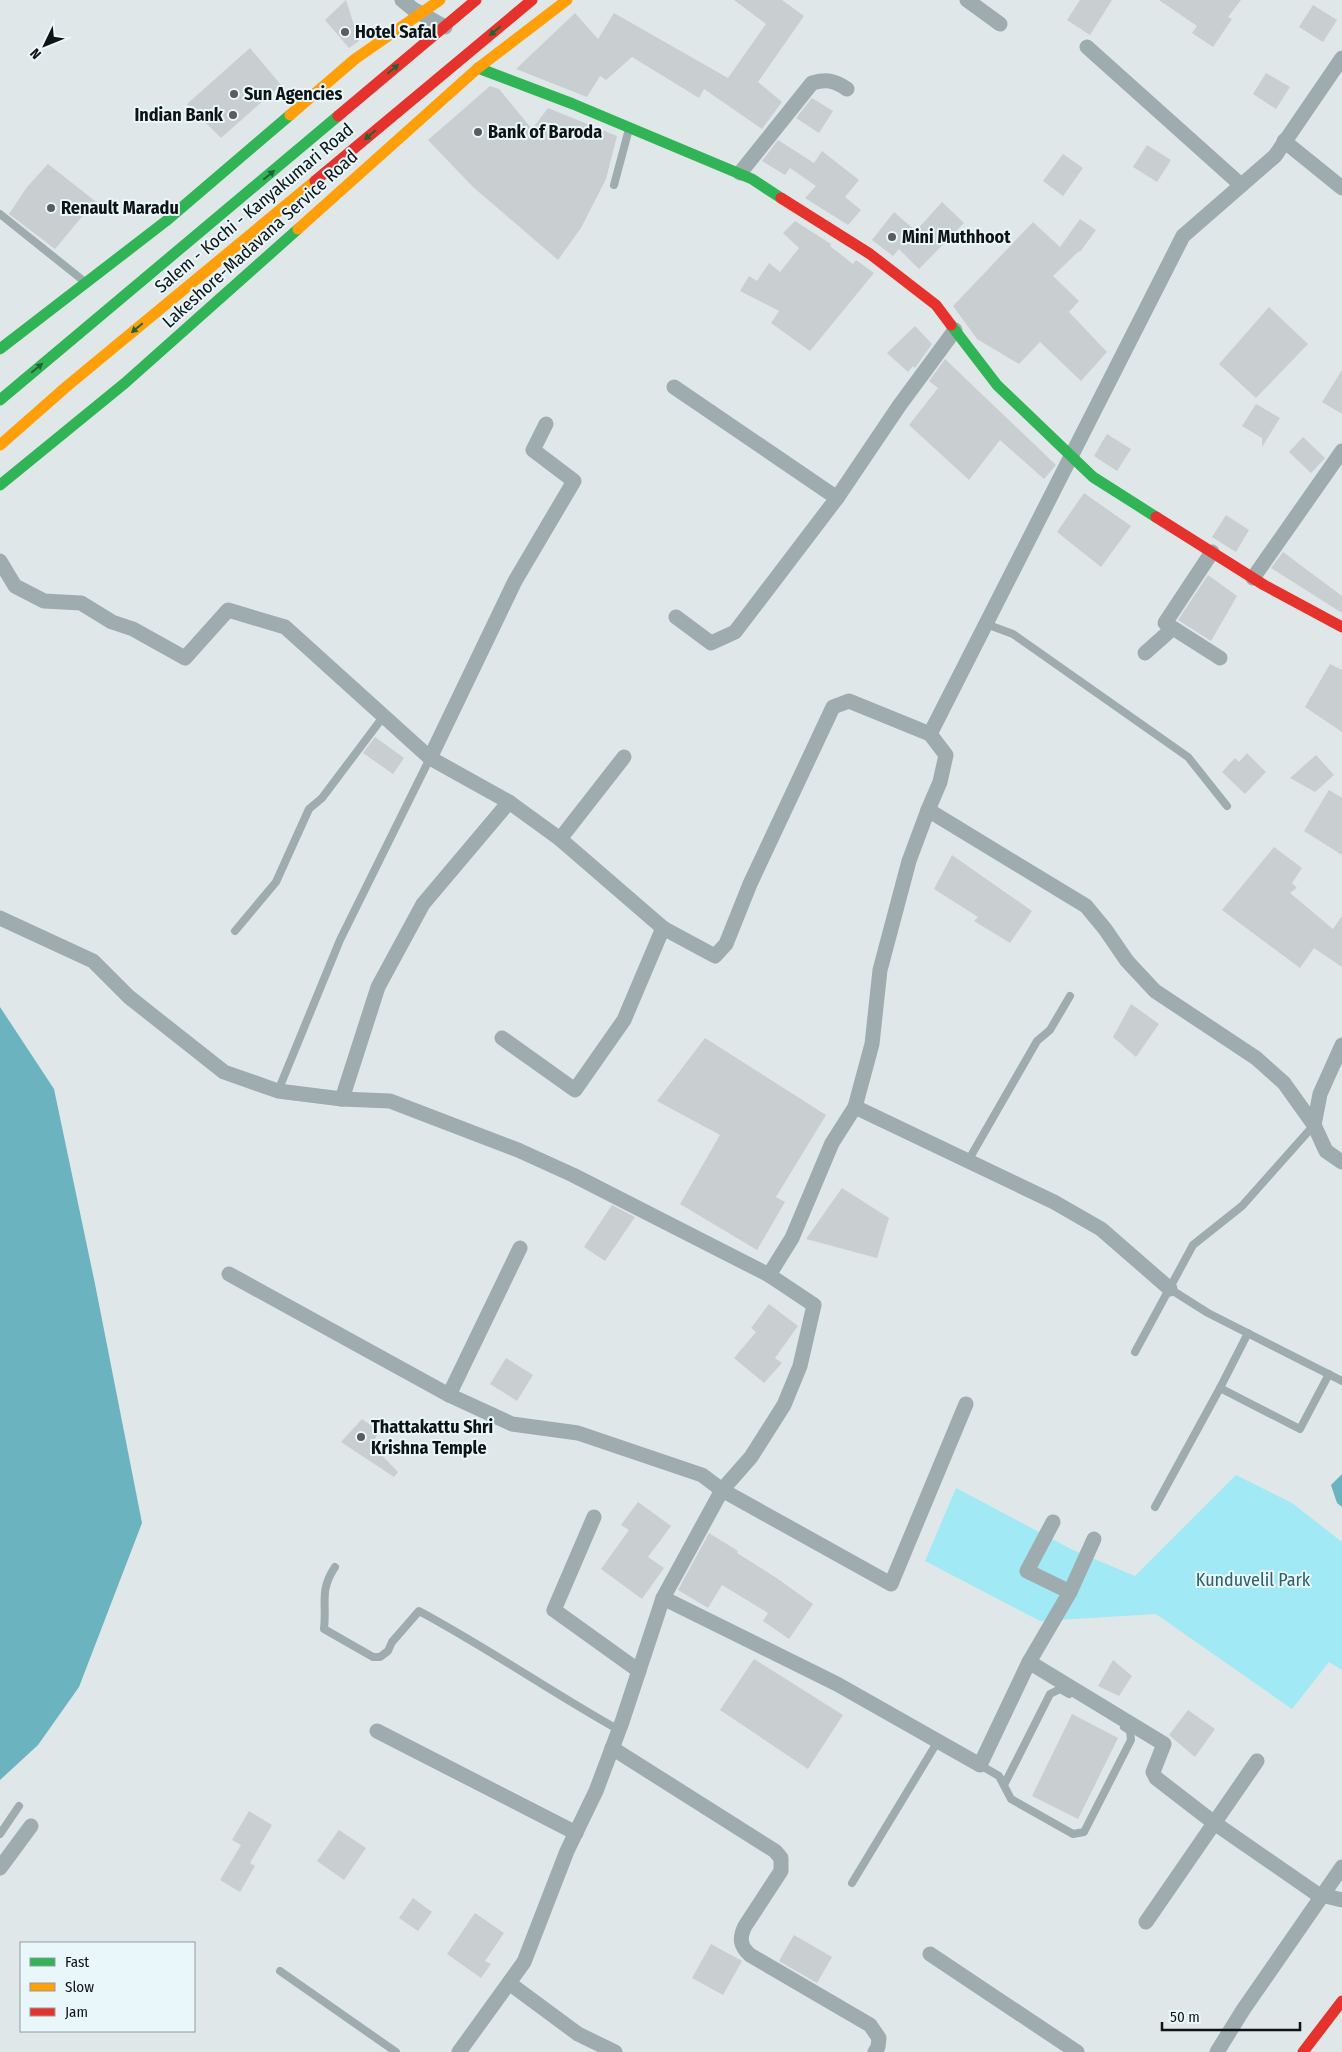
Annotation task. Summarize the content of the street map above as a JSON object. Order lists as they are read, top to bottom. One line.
{"streets":{"main road":["Salem - Kochi - Kanyakumari Road","Lakeshore-Madavana Service Road"]},"parks":["Kunduvelil Park"],"places":["Hotel Safal","Sun Agencies","Indian Bank","Bank of Baroda","Renault Maradu","Mini Muthhoot","Thattakattu Shri Krishna Temple"],"legend":["Fast","Slow","Jam"],"scale_bar":"50 m","north":"bottom left"}
